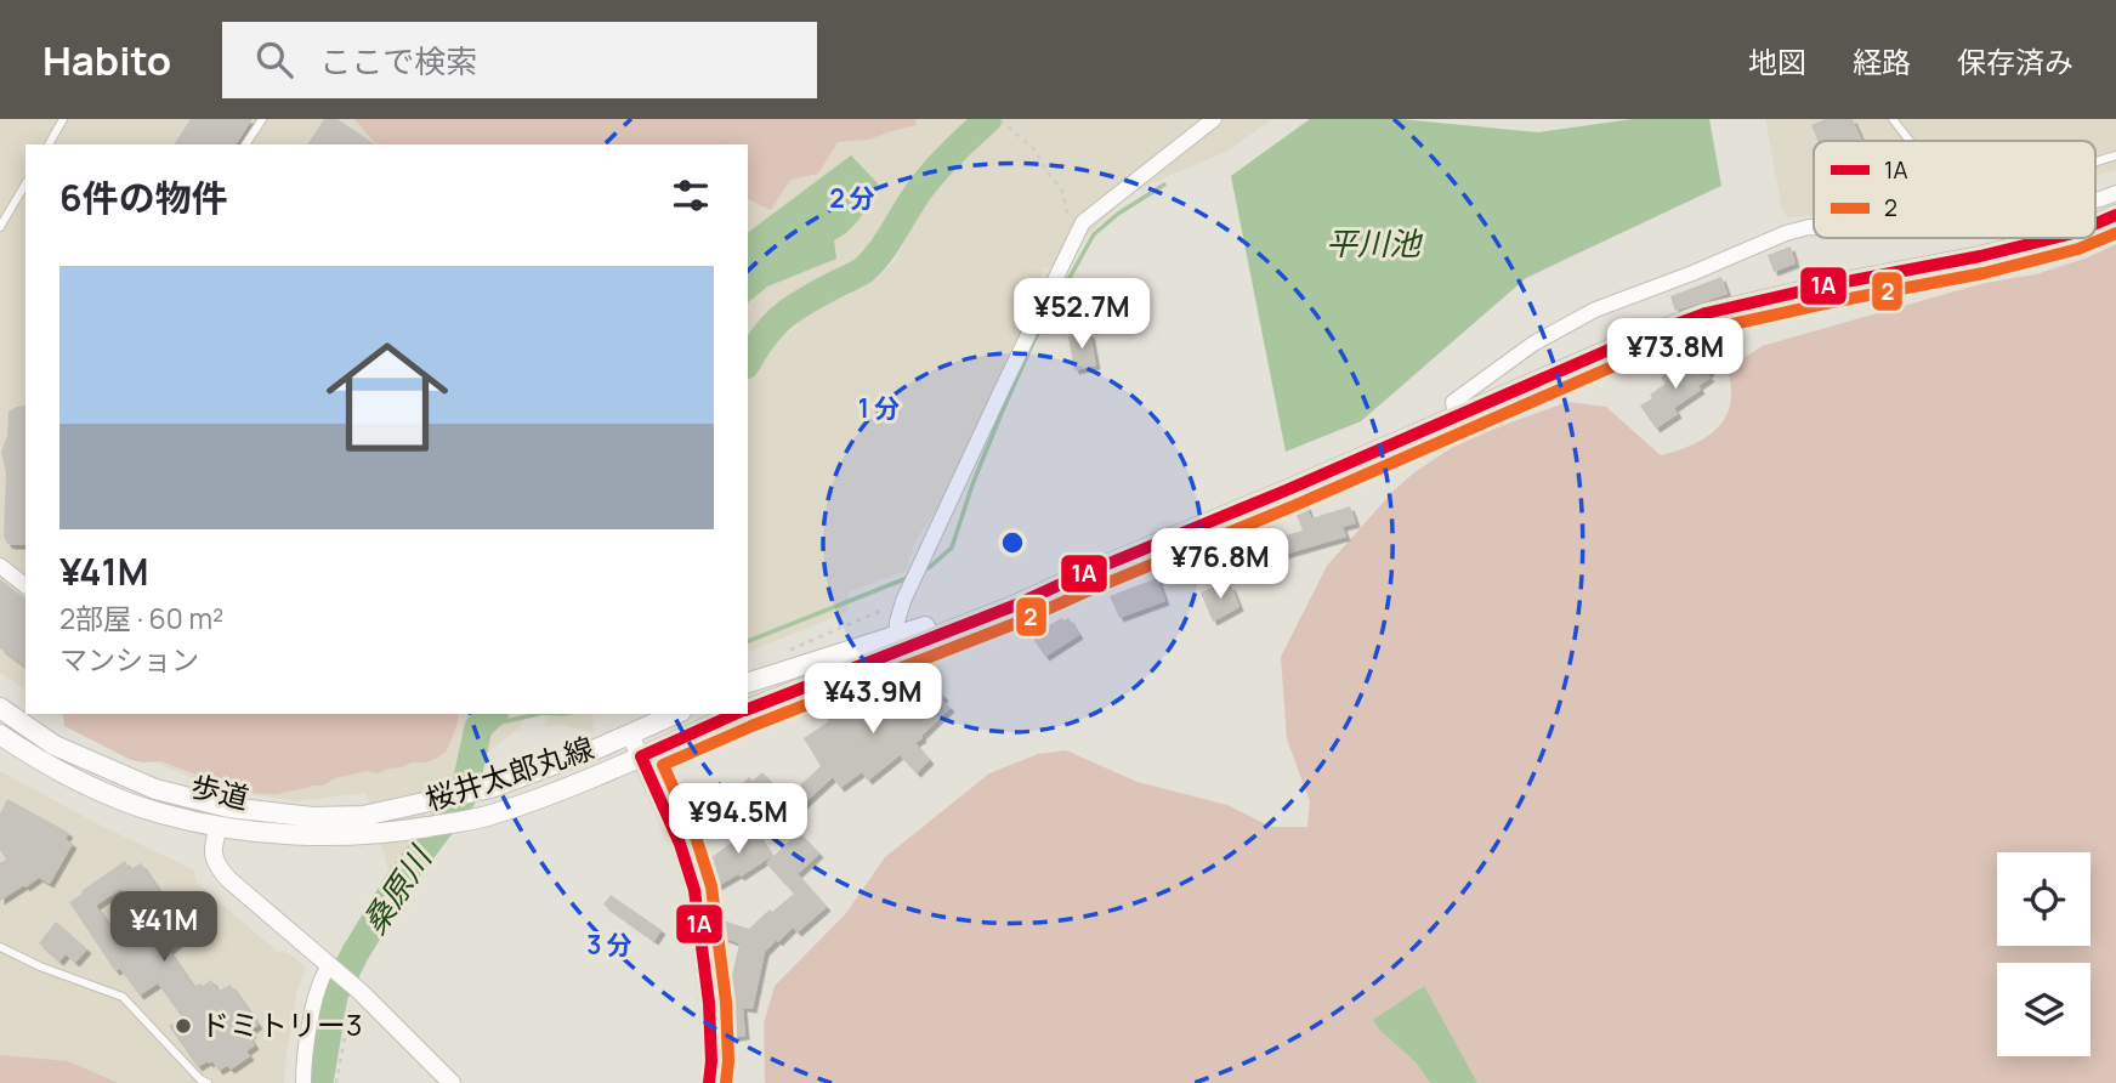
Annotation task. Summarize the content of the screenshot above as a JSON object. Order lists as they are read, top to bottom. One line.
{"streets":{"main road":["桜井太郎丸線"]},"water":["平川池","桑原川"],"places":["ドミトリー3"],"lines":["transit line 1A","transit line 2"],"legend":["1A","2"],"page":{"header":"Habito","search":"ここで検索","nav":["地図","経路","保存済み"],"heading":"6件の物件","list":[{"name":"¥41M","note":"2部屋 · 60 m² · マンション"}],"price":["¥52.7M","¥73.8M","¥76.8M","¥43.9M","¥94.5M","¥41M"]},"rings":["2 分","1 分","3 分"]}
